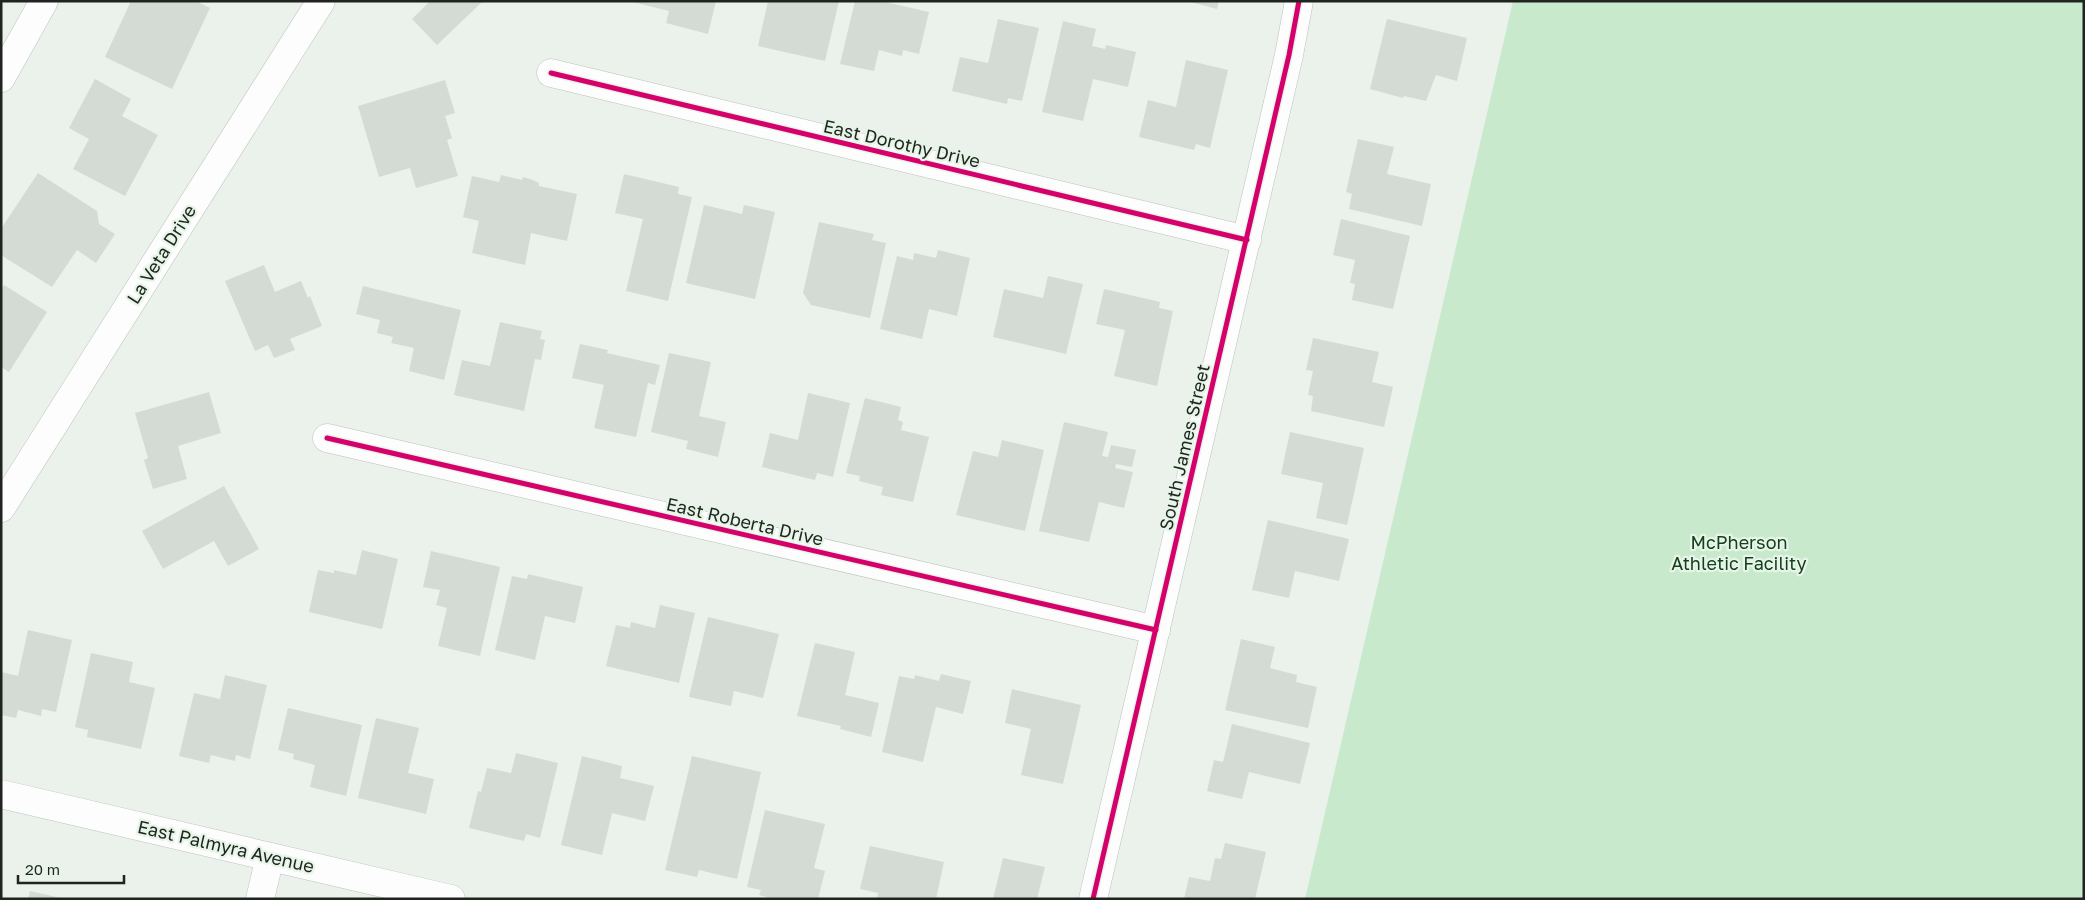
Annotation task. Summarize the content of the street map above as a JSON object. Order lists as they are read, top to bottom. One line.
{"streets":{"street":["East Dorothy Drive","La Veta Drive","South James Street","East Roberta Drive","East Palmyra Avenue"]},"crossings":[["East Dorothy Drive","South James Street"],["South James Street","East Roberta Drive"]],"parks":["McPherson Athletic Facility"],"scale_bar":"20 m"}
